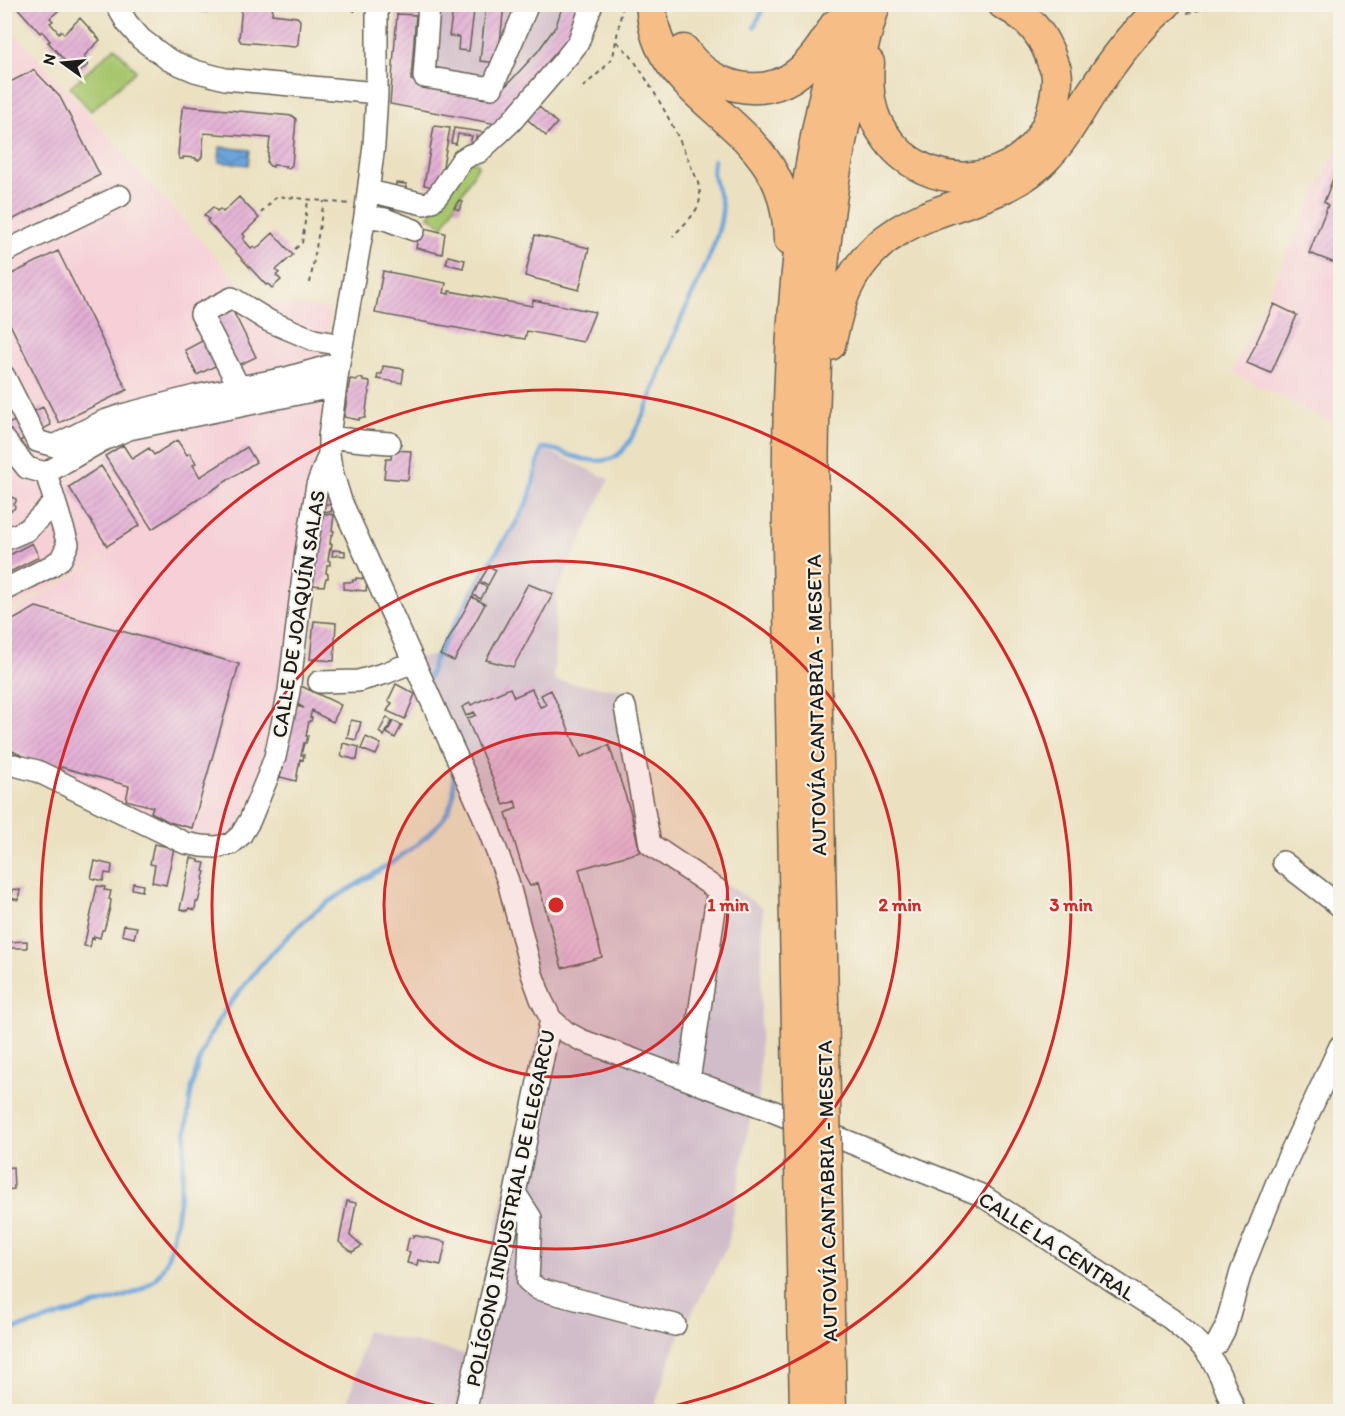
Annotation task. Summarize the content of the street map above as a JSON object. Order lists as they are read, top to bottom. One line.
{"streets":{"highway":["AUTOVÍA CANTABRIA - MESETA"],"street":["CALLE DE JOAQUÍN SALAS","POLÍGONO INDUSTRIAL DE ELEGARCU","CALLE LA CENTRAL"]},"crossings":[["CALLE DE JOAQUÍN SALAS","POLÍGONO INDUSTRIAL DE ELEGARCU"],["POLÍGONO INDUSTRIAL DE ELEGARCU","CALLE LA CENTRAL"]],"north":"left","rings":["1 min","2 min","3 min"]}
